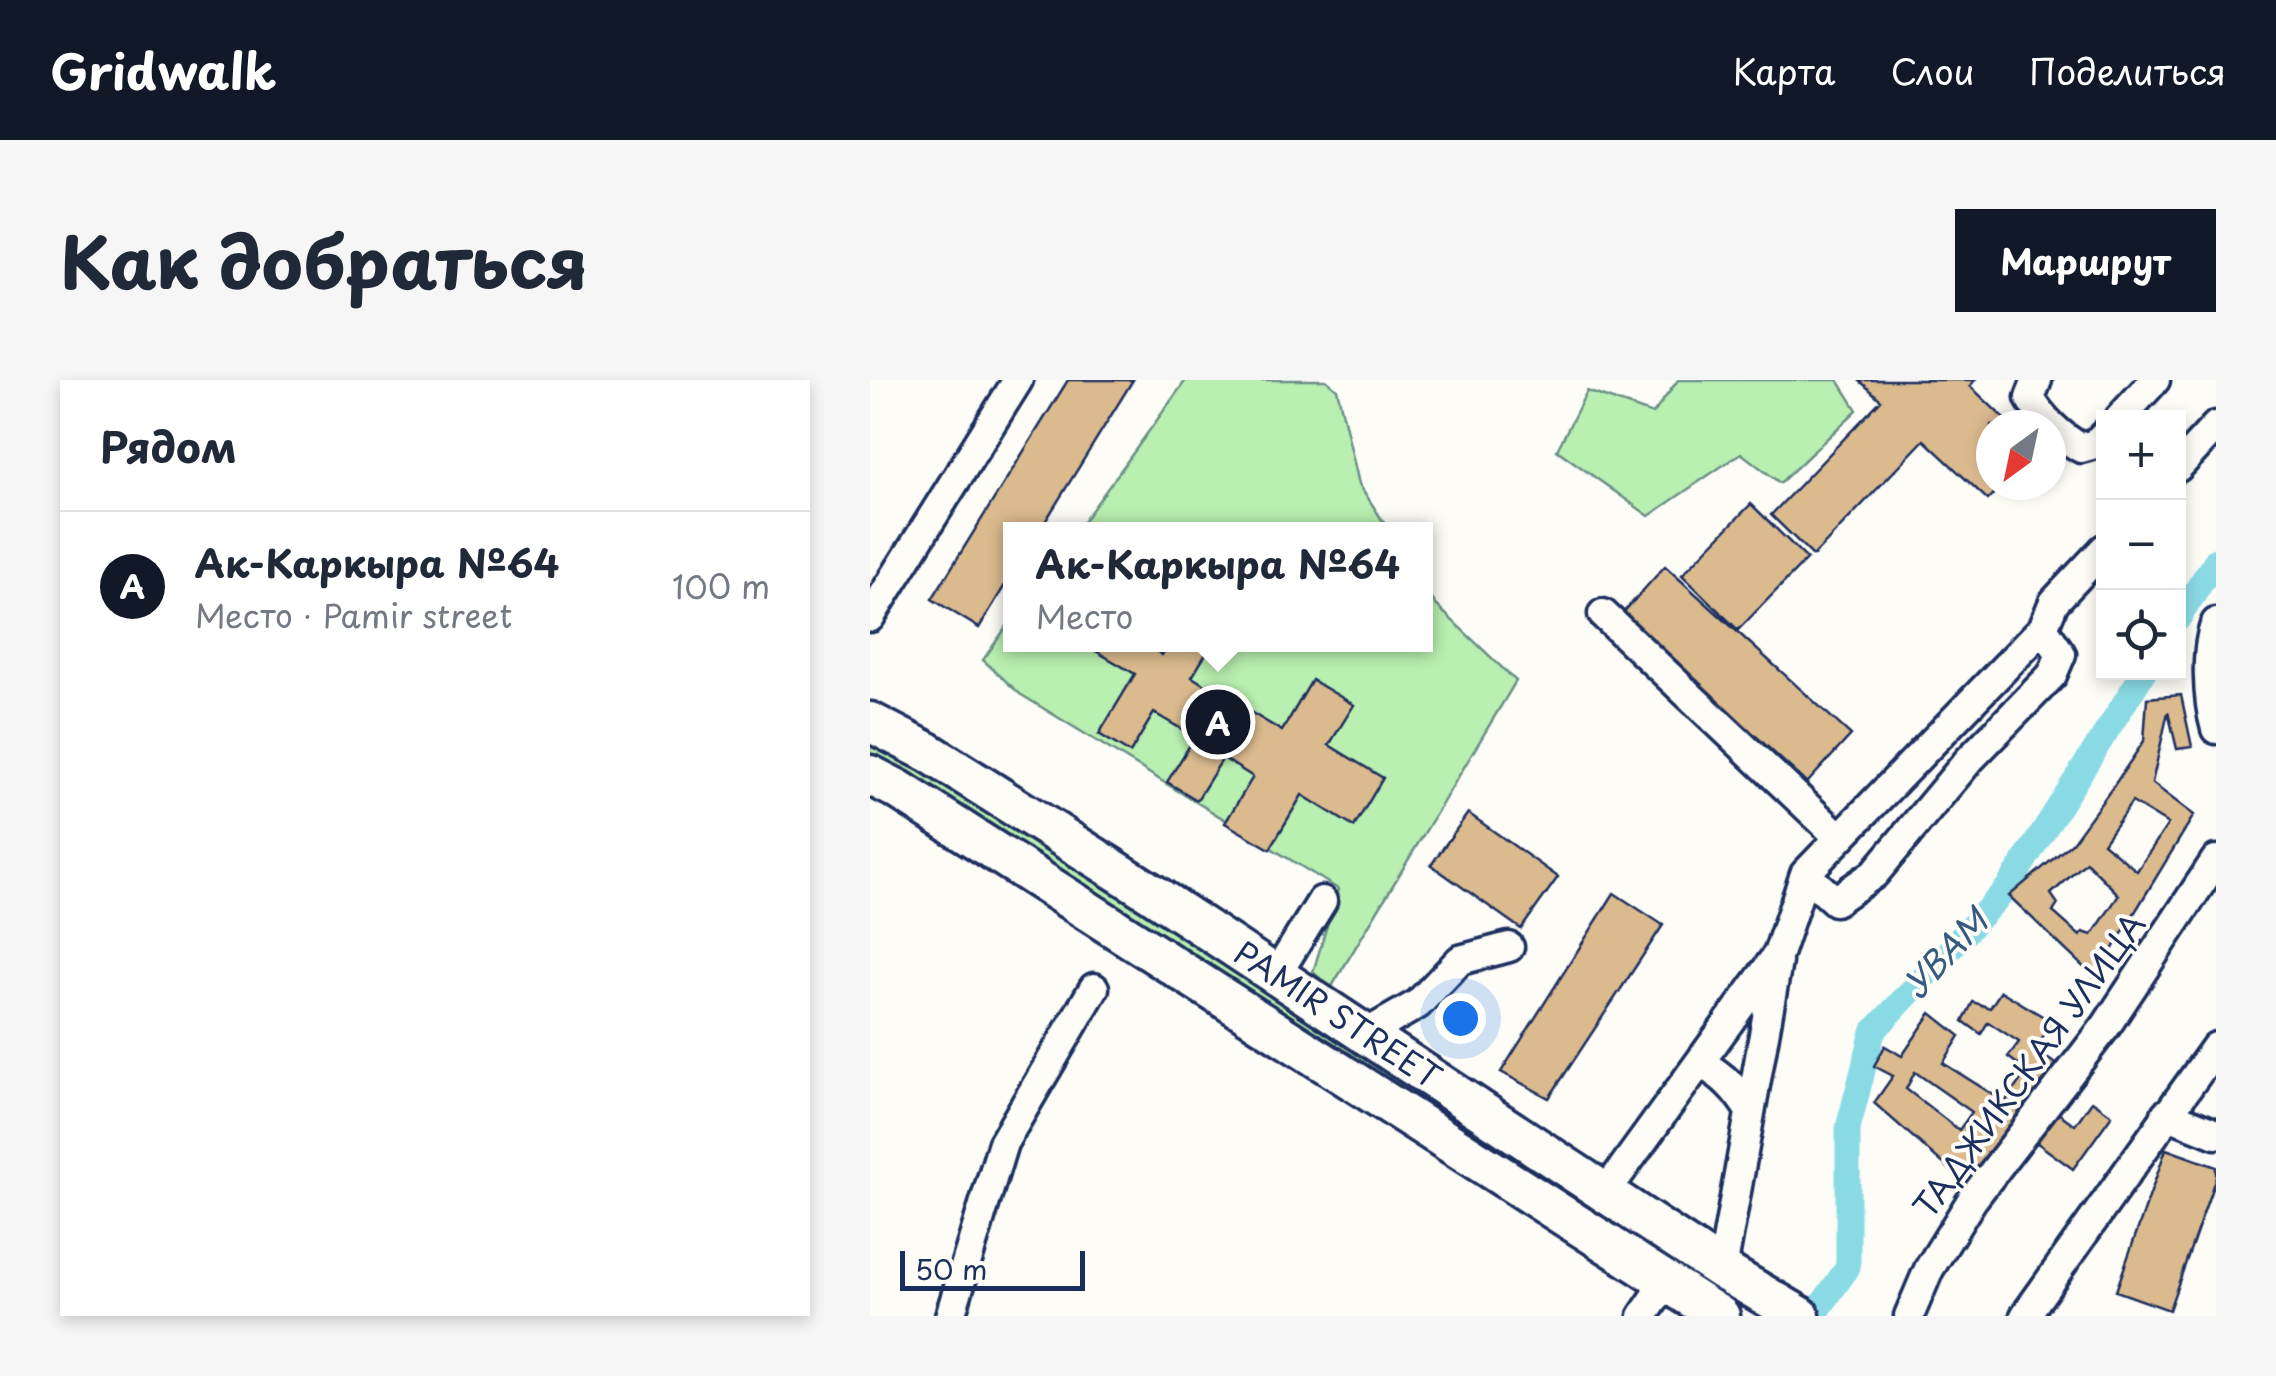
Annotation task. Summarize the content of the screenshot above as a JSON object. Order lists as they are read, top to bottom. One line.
{"streets":{"main road":["PAMIR STREET"],"street":["ТАДЖИКСКАЯ УЛИЦА"]},"water":["УВАМ"],"scale_bar":"50 m","north":"bottom left","page":{"header":"Gridwalk","nav":["Карта","Слои","Поделиться"],"title":"Как добраться","buttons":"Маршрут","heading":"Рядом","map_buttons":["+","−"],"list":[{"mark":"A","name":"Ак-Каркыра №64","note":"Место · Pamir street","value":"100 m"}],"popup":["Ак-Каркыра №64","Место"],"pins":"A","scale":"50 m"}}
